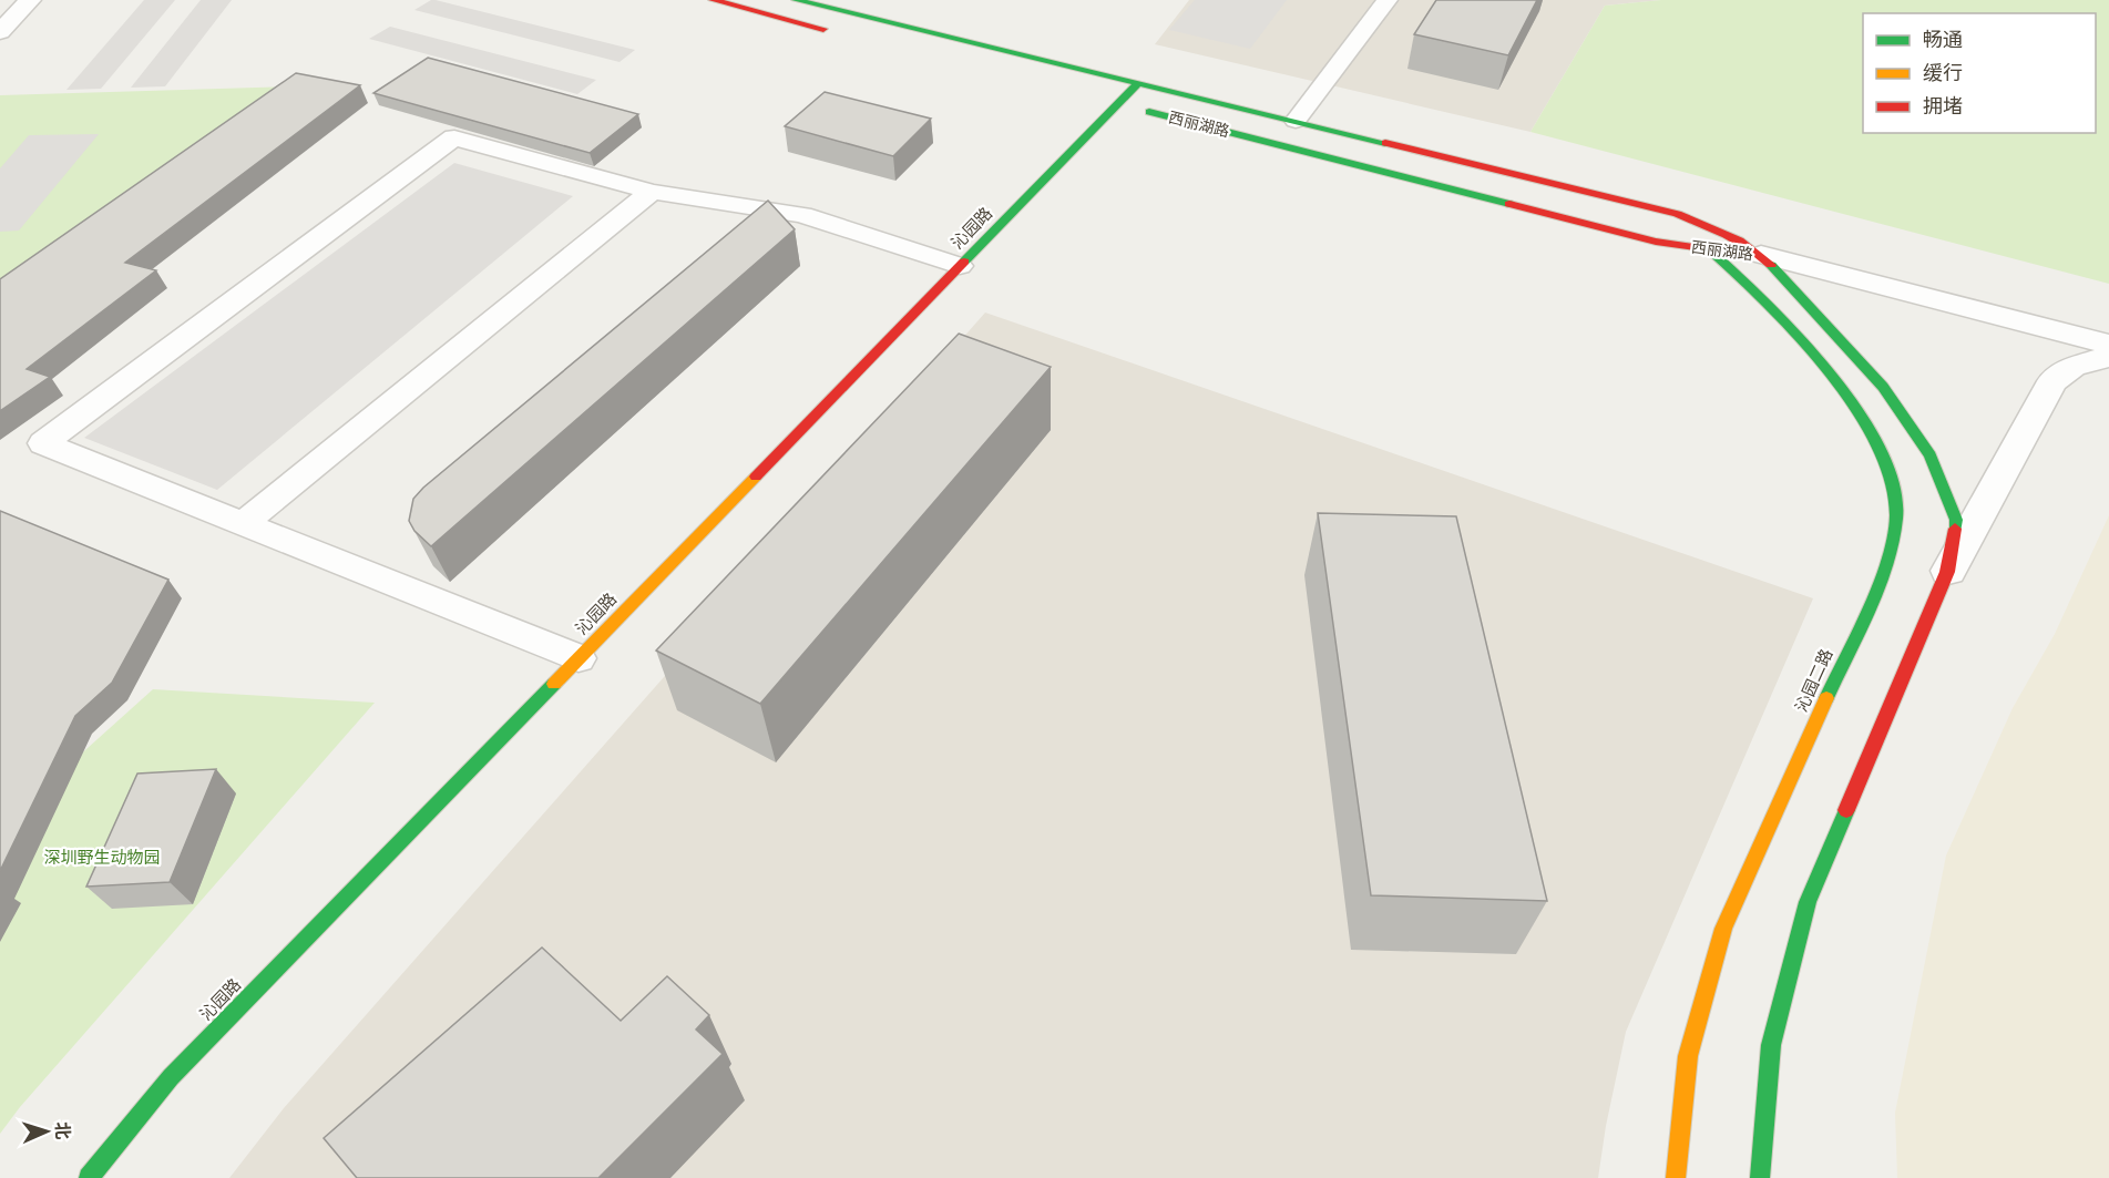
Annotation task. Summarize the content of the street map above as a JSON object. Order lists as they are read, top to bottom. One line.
{"streets":{"street":["西丽湖路","沁园路","沁园二路"]},"crossings":[["西丽湖路","沁园路"],["西丽湖路","沁园二路"]],"parks":["深圳野生动物园"],"legend":["畅通","缓行","拥堵"],"north":"right"}
